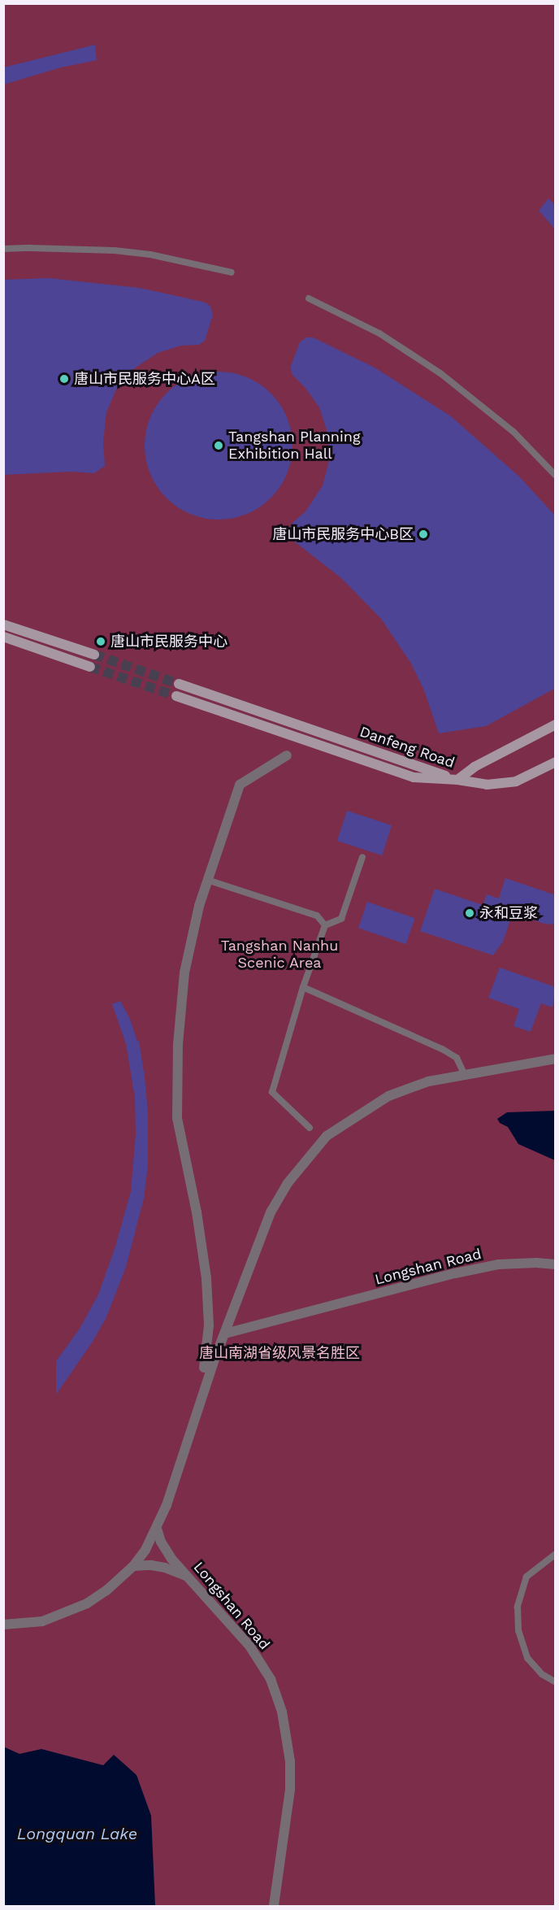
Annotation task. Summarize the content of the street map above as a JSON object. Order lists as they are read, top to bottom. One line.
{"streets":{"main road":["Danfeng Road"],"street":["Longshan Road"]},"water":["Longquan Lake"],"parks":["Tangshan Nanhu Scenic Area","唐山南湖省级风景名胜区"],"places":["唐山市民服务中心A区","Tangshan Planning Exhibition Hall","唐山市民服务中心B区","唐山市民服务中心","永和豆浆"]}
